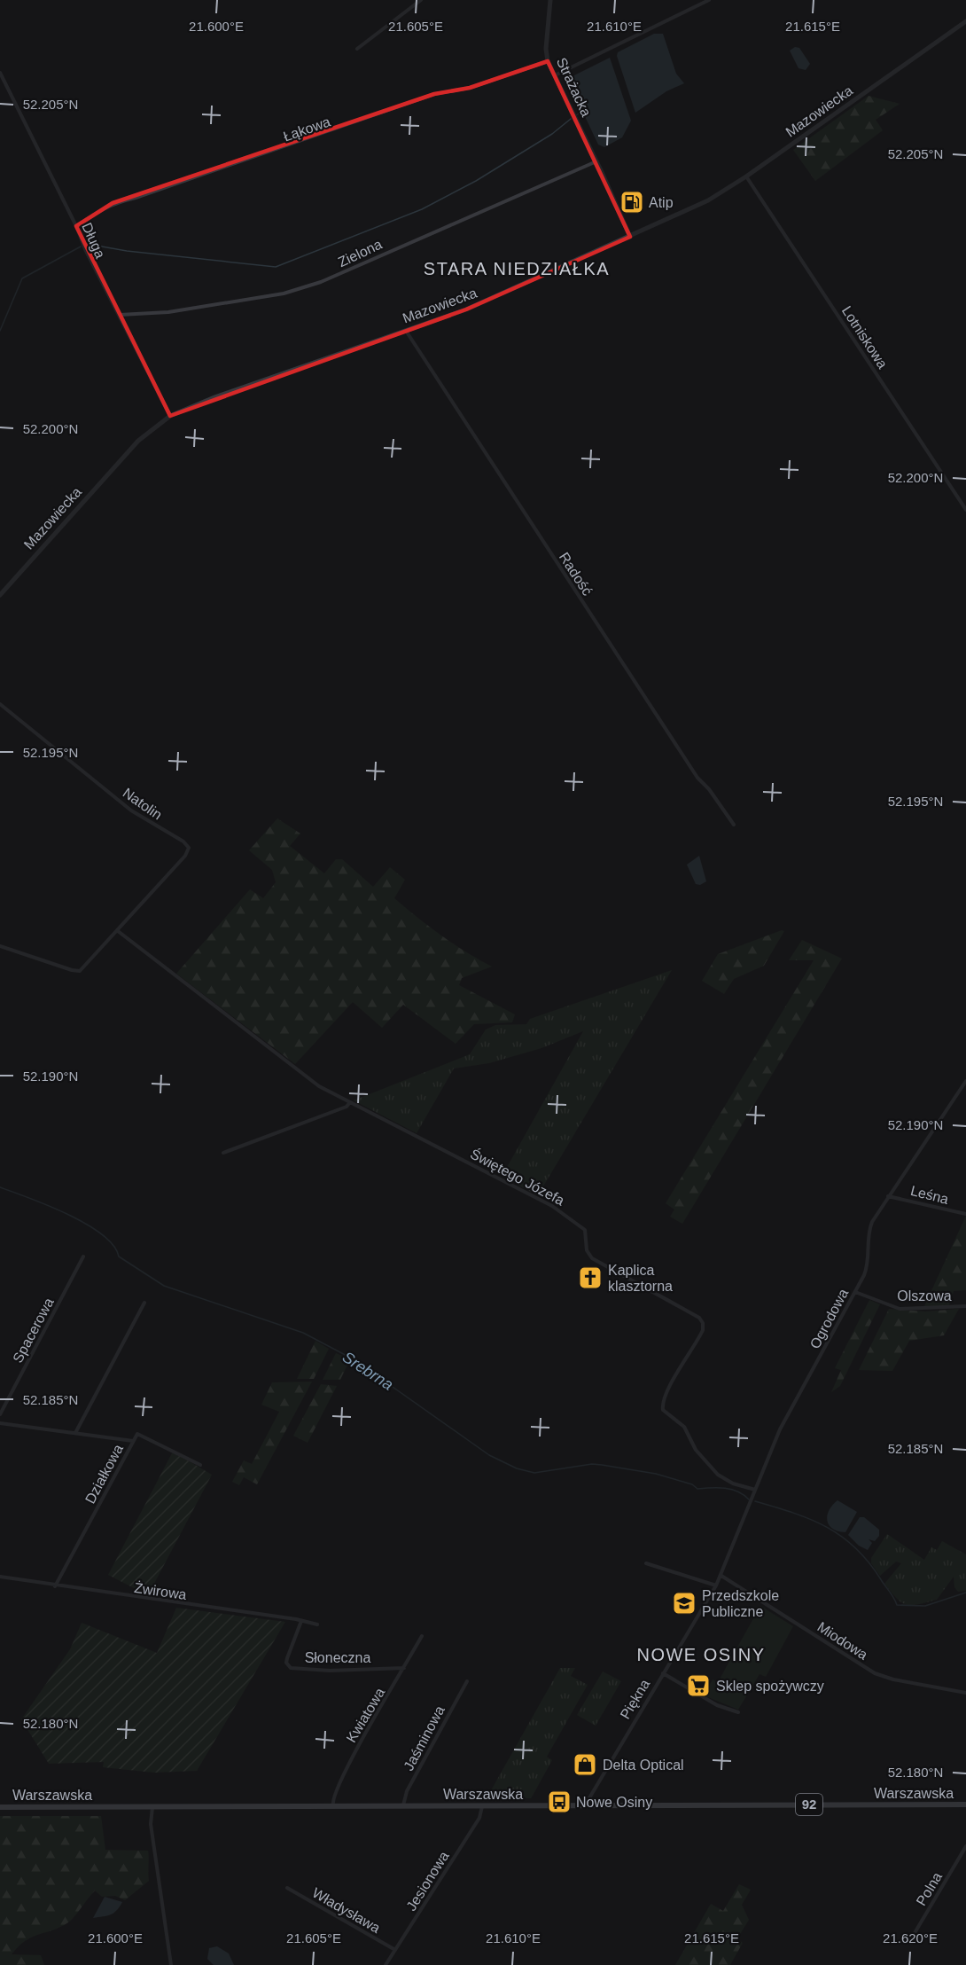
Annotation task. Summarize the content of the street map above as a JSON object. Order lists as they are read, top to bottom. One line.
{"streets":{"main road":["Warszawska","92"],"street":["Strażacka","Mazowiecka","Łąkowa","Długa","Zielona","Lotniskowa","Radość","Natolin","Świętego Józefa","Leśna","Olszowa","Ogrodowa","Spacerowa","Działkowa","Żwirowa","Miodowa","Słoneczna","Piękna","Kwiatowa","Jaśminowa","Jesionowa","Polna","Władysława"]},"crossings":[["Strażacka","Mazowiecka"],["Strażacka","Łąkowa"],["Strażacka","Zielona"],["Mazowiecka","Długa"],["Mazowiecka","Lotniskowa"],["Mazowiecka","Radość"],["Łąkowa","Długa"],["Długa","Zielona"],["Natolin","Świętego Józefa"],["Świętego Józefa","Ogrodowa"],["Leśna","Ogrodowa"],["Olszowa","Ogrodowa"],["Ogrodowa","Miodowa"],["Ogrodowa","Piękna"],["Działkowa","Żwirowa"],["Żwirowa","Słoneczna"],["Miodowa","Piękna"],["Słoneczna","Kwiatowa"],["Piękna","Warszawska"],["Kwiatowa","Warszawska"],["Jaśminowa","Warszawska"],["Warszawska","Jesionowa"],["Jesionowa","Władysława"]],"districts":["STARA NIEDZIAŁKA","NOWE OSINY"],"water":["Srebrna"],"places":{"fuel station":["Atip"],"church":["Kaplica klasztorna"],"school or university":["Przedszkole Publiczne"],"supermarket":["Sklep spożywczy"],"shop":["Delta Optical"],"bus stop":["Nowe Osiny"]},"coordinates":["21.600°E","21.605°E","21.610°E","21.615°E","52.205°N","52.200°N","52.195°N","52.190°N","52.185°N","52.180°N","21.620°E"]}
